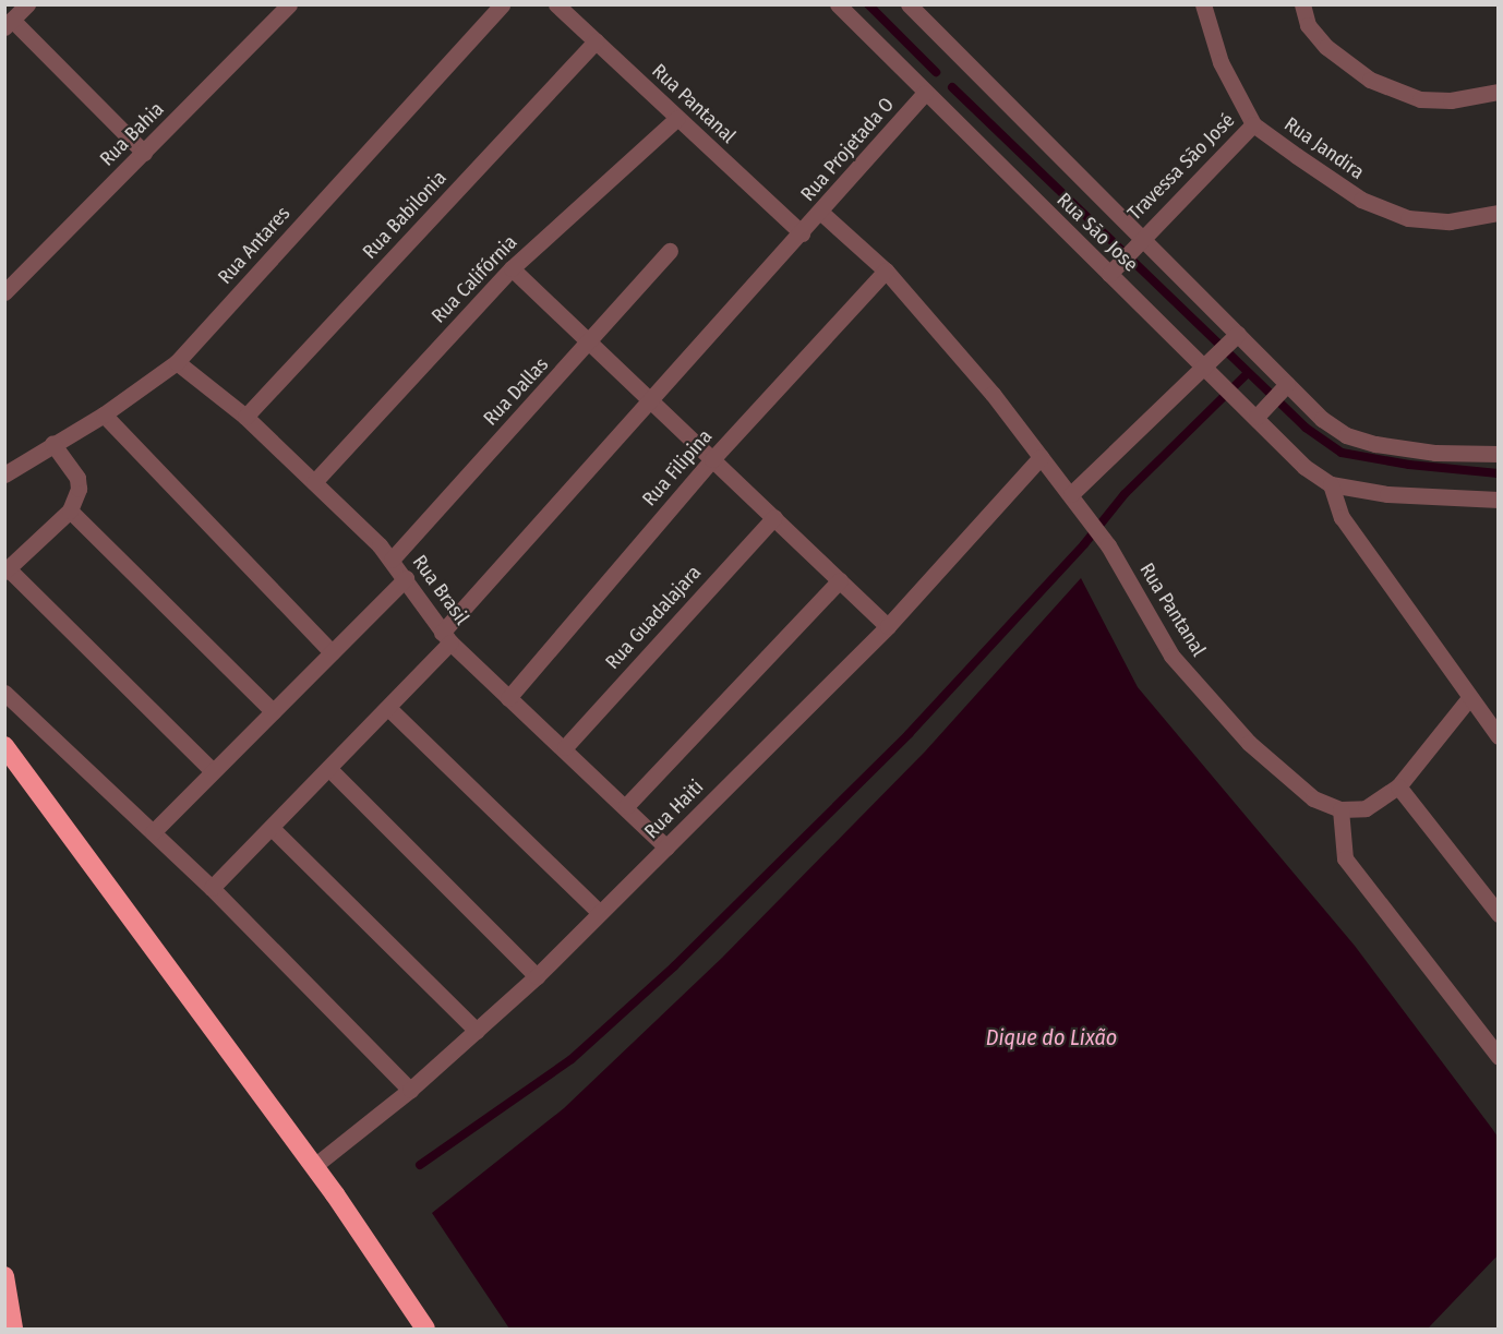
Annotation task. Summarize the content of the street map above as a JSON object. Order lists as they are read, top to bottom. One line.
{"streets":{"street":["Rua Pantanal","Rua Bahia","Rua Jandira","Rua Projetada O","Travessa São José","Rua Babilonia","Rua Sāo Jose","Rua Antares","Rua Califórnia","Rua Dallas","Rua Filipina","Rua Brasil","Rua Guadalajara","Rua Haiti"]},"crossings":[["Rua Pantanal","Rua Projetada O"],["Rua Pantanal","Rua Babilonia"],["Rua Pantanal","Rua Califórnia"],["Rua Pantanal","Rua Filipina"],["Rua Pantanal","Rua Haiti"],["Rua Jandira","Travessa São José"],["Rua Projetada O","Rua Sāo Jose"],["Rua Projetada O","Rua Brasil"],["Travessa São José","Rua Sāo Jose"],["Rua Babilonia","Rua Brasil"],["Rua Antares","Rua Brasil"],["Rua Califórnia","Rua Brasil"],["Rua Dallas","Rua Brasil"],["Rua Filipina","Rua Brasil"],["Rua Brasil","Rua Guadalajara"],["Rua Brasil","Rua Haiti"]],"water":["Dique do Lixão"]}
